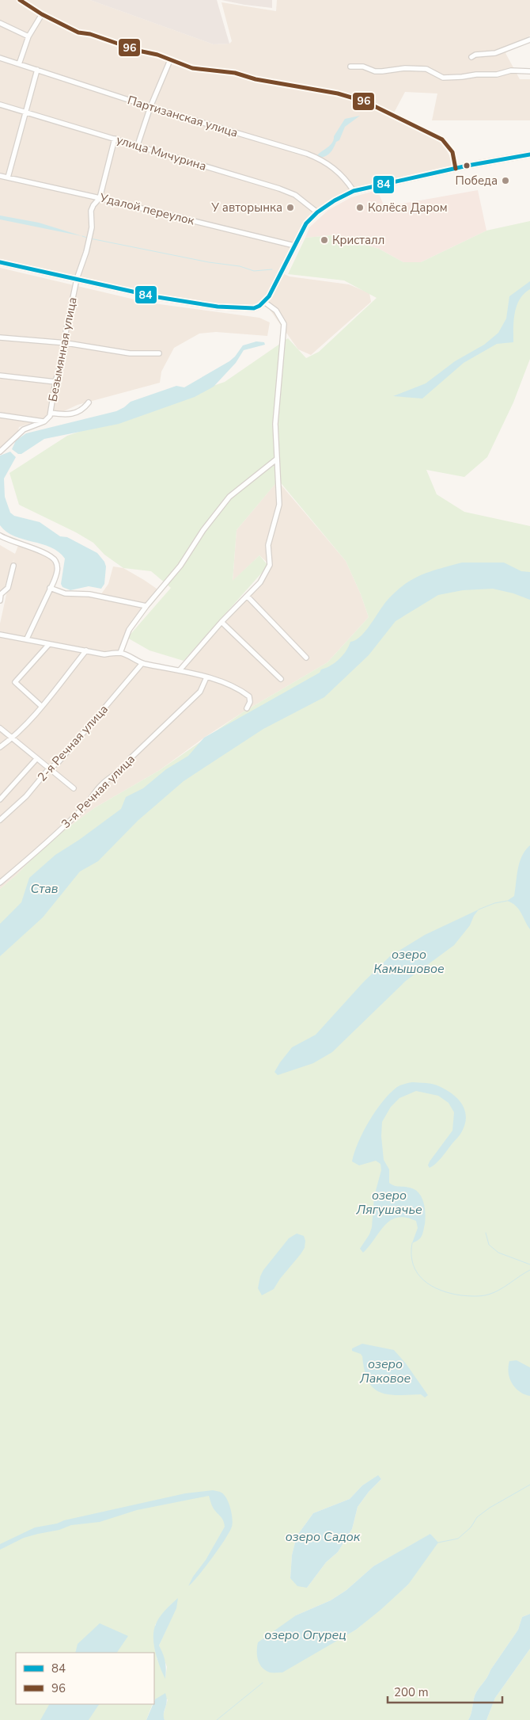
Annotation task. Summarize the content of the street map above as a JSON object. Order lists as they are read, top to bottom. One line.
{"streets":{"street":["Партизанская улица","улица Мичурина","Удалой переулок","Безымянная улица","2-я Речная улица","3-я Речная улица"]},"crossings":[["улица Мичурина","Безымянная улица"],["Удалой переулок","Безымянная улица"]],"water":["Став","озеро Камышовое","озеро Лягушачье","озеро Лаковое","озеро Садок","озеро Огурец"],"places":["Победа","У авторынка","Колёса Даром","Кристалл"],"lines":["transit line 96","transit line 84"],"legend":["84","96"],"scale_bar":"200 m"}
